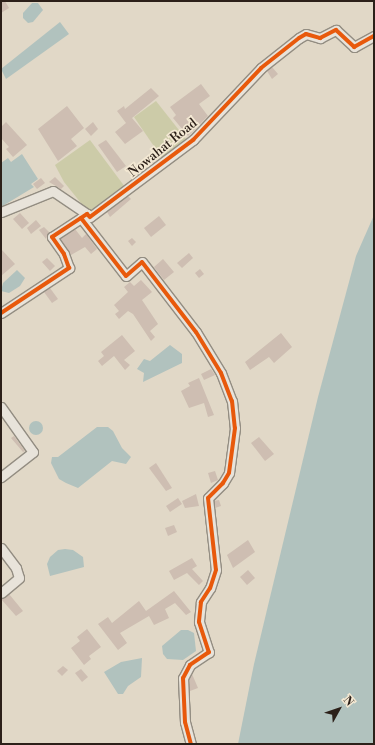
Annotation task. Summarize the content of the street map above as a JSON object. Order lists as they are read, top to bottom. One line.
{"streets":{"street":["Nowahat Road"]},"north":"top right"}
